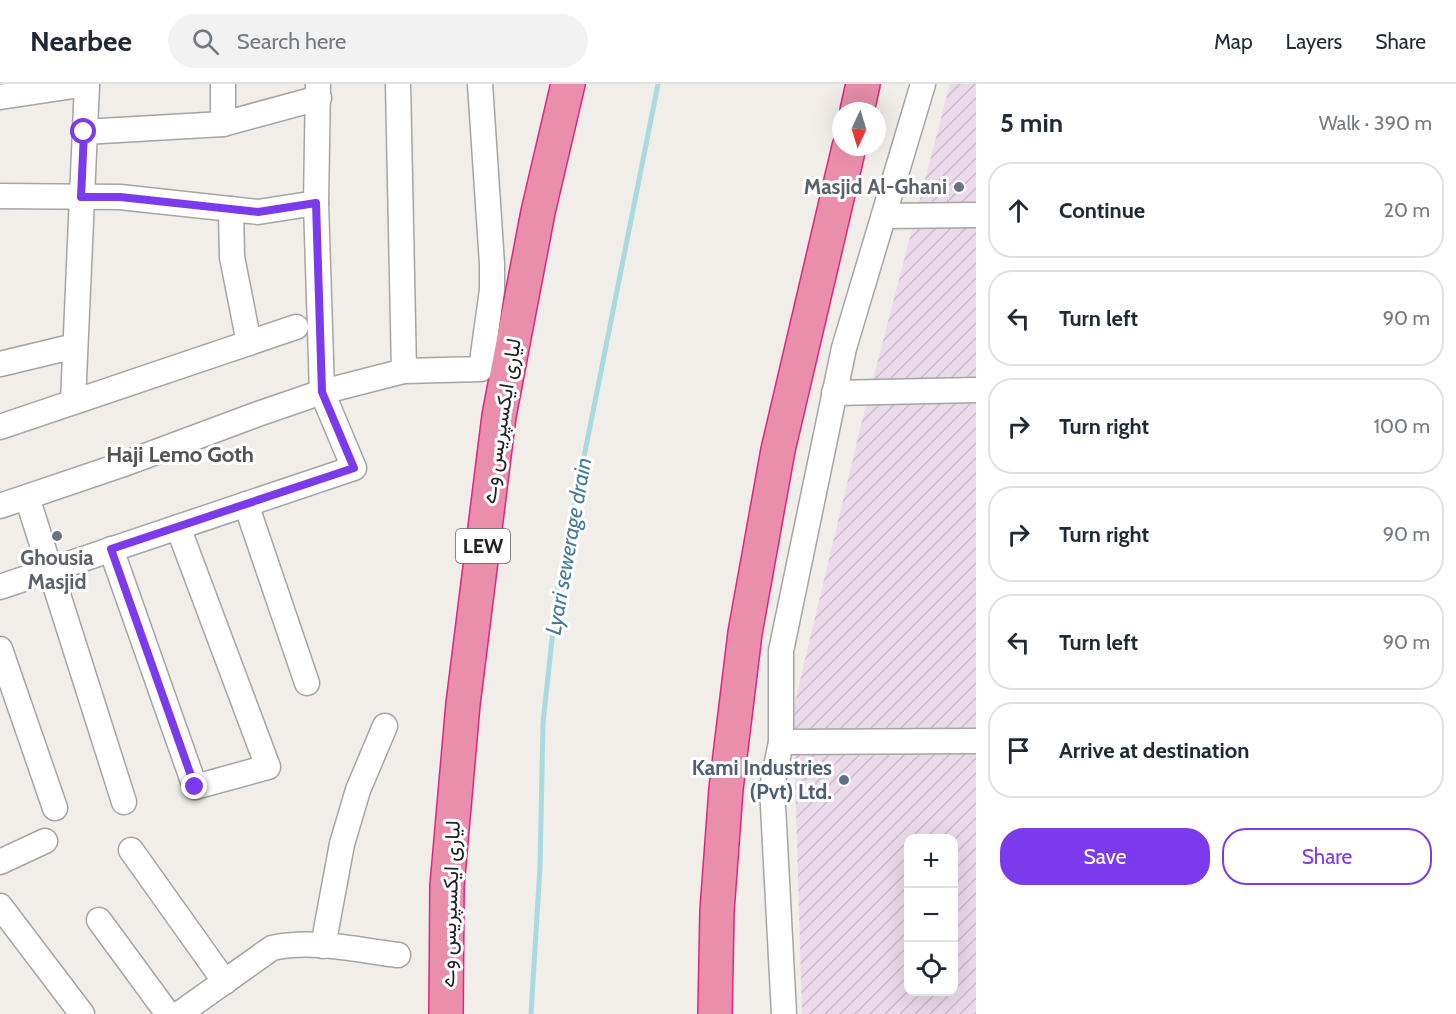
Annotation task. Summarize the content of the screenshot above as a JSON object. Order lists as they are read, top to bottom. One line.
{"streets":{"highway":["لیاری ایکسپریس وے","LEW"]},"districts":["Haji Lemo Goth"],"water":["Lyari sewerage drain"],"places":["Masjid Al-Ghani","Ghousia Masjid","Kami Industries (Pvt) Ltd."],"north":"bottom","page":{"header":"Nearbee","search":"Search here","nav":["Map","Layers","Share"],"heading":["5 min","Walk · 390 m"],"list":[["Continue","20 m"],["Turn left","90 m"],["Turn right","100 m"],["Turn right","90 m"],["Turn left","90 m"],"Arrive at destination"],"buttons":["Save","Share"],"map_buttons":["+","−"]}}
